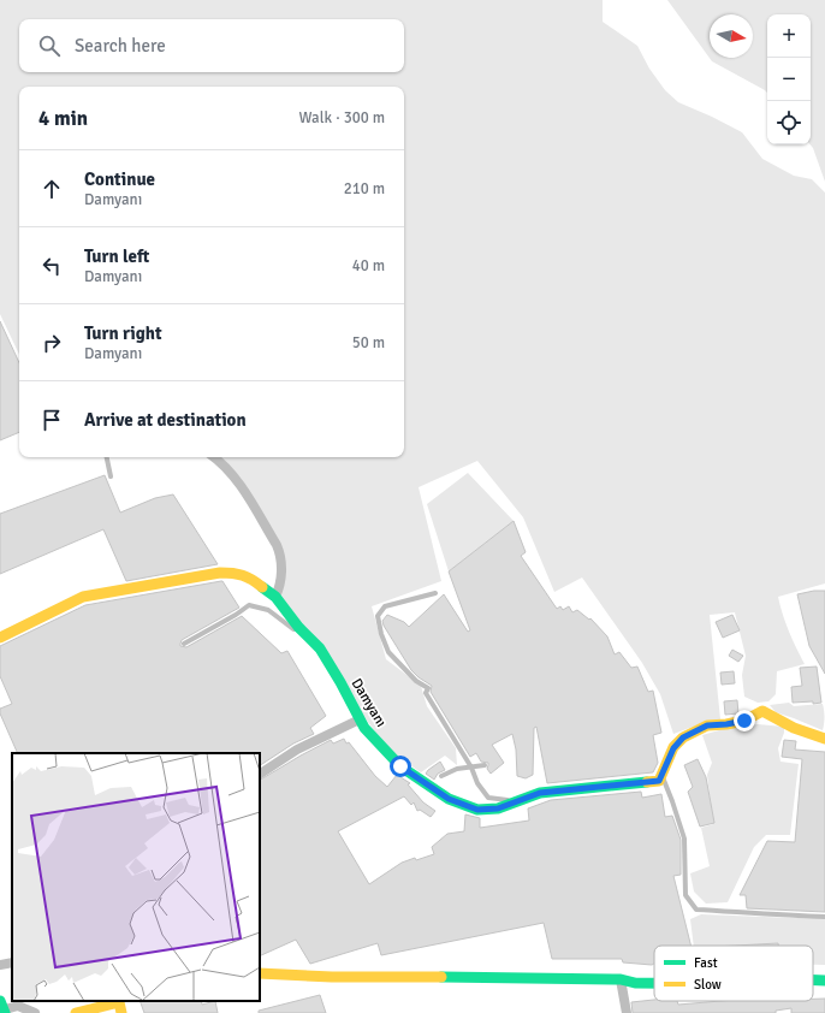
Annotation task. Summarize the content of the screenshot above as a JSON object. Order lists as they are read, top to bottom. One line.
{"streets":{"street":["Damyanı"]},"legend":["Fast","Slow"],"north":"right","page":{"map_buttons":["+","−"],"search":"Search here","heading":["4 min","Walk · 300 m"],"list":[["Continue","Damyanı","210 m"],["Turn left","Damyanı","40 m"],["Turn right","Damyanı","50 m"],"Arrive at destination"]}}
